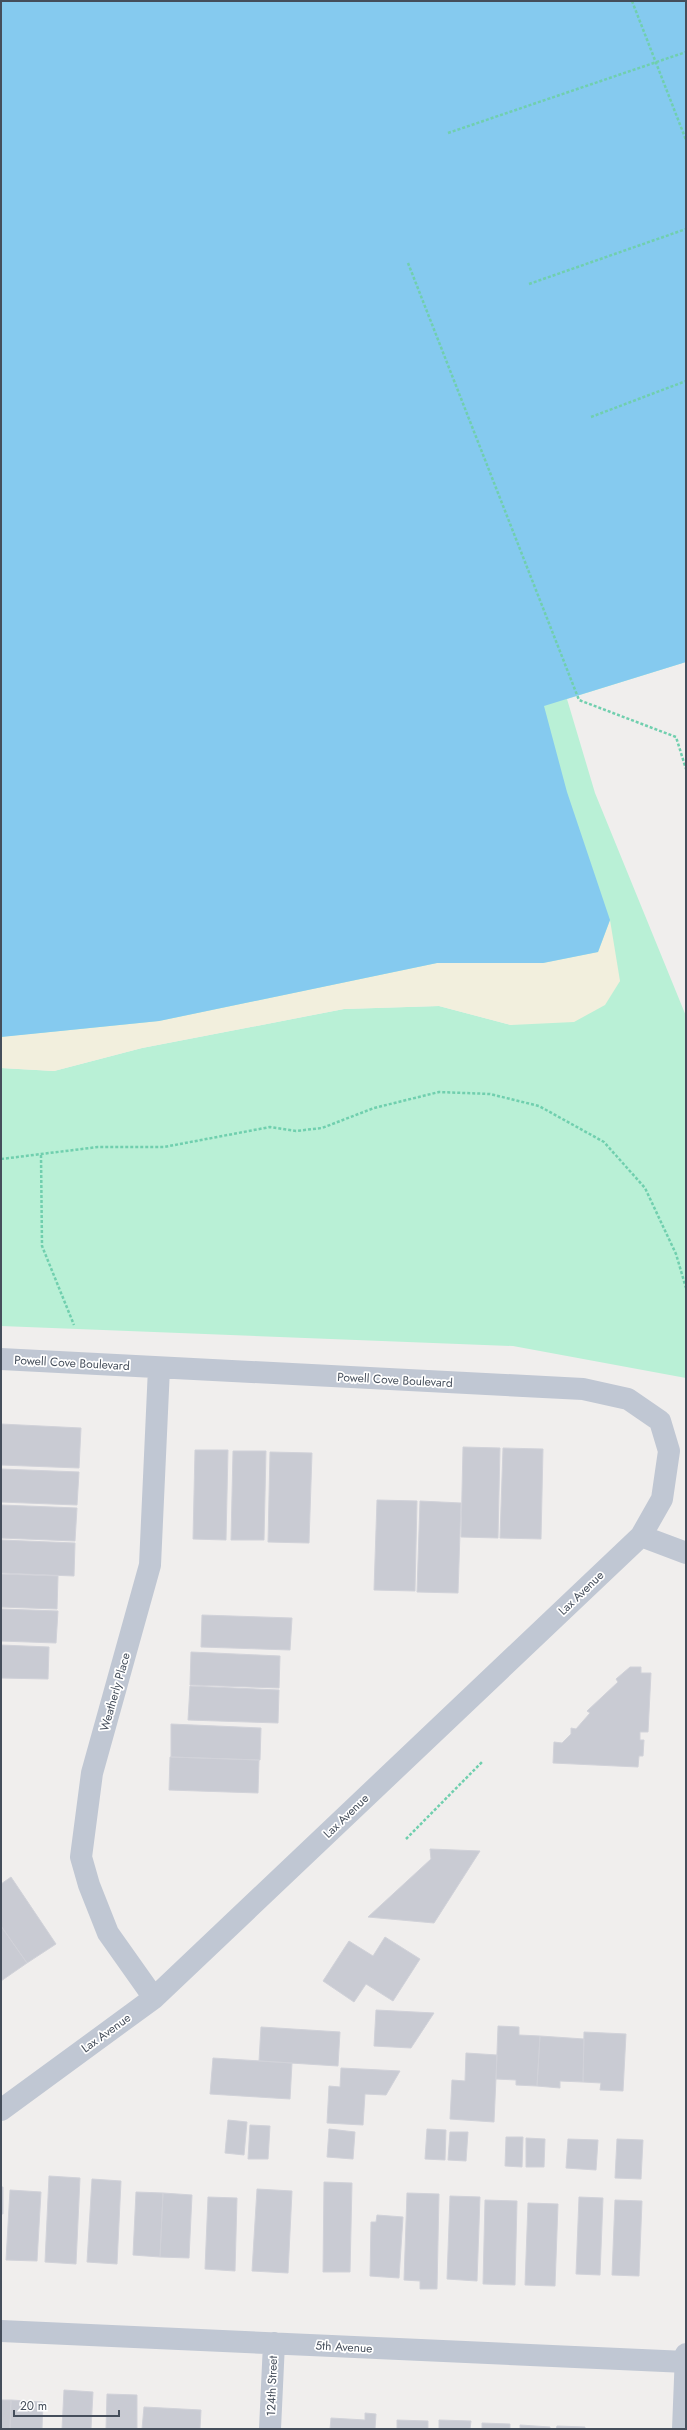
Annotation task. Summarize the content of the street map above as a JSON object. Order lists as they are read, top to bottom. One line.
{"streets":{"street":["Powell Cove Boulevard","Lax Avenue","Weatherly Place","5th Avenue","124th Street"]},"crossings":[["Powell Cove Boulevard","Lax Avenue"],["Powell Cove Boulevard","Weatherly Place"],["Lax Avenue","Weatherly Place"],["5th Avenue","124th Street"]],"scale_bar":"20 m"}
